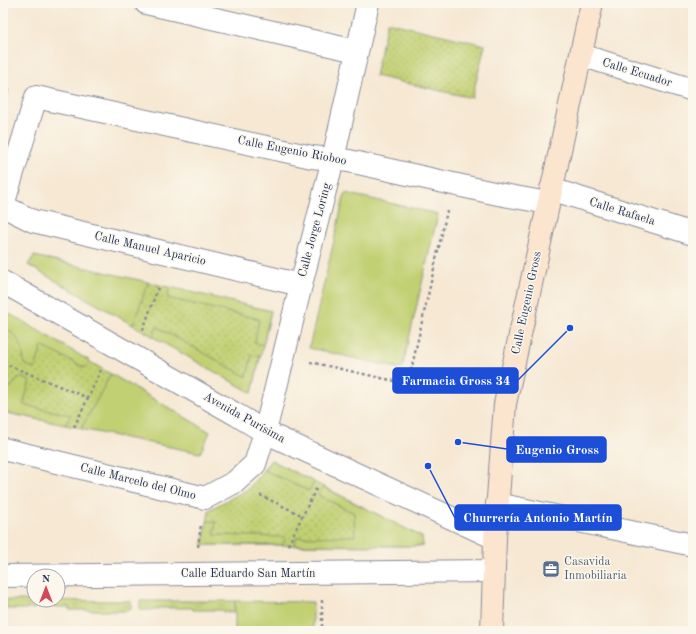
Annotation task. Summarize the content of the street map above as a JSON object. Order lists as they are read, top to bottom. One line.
{"streets":{"main road":["Calle Eugenio Gross"],"street":["Calle Ecuador","Calle Eugenio Rioboo","Calle Rafaela","Calle Jorge Loring","Calle Manuel Aparicio","Avenida Purísima","Calle Marcelo del Olmo","Calle Eduardo San Martín"]},"crossings":[["Calle Ecuador","Calle Eugenio Gross"],["Calle Eugenio Rioboo","Calle Rafaela"],["Calle Eugenio Rioboo","Calle Jorge Loring"],["Calle Eugenio Rioboo","Calle Manuel Aparicio"],["Calle Eugenio Rioboo","Calle Eugenio Gross"],["Calle Rafaela","Calle Eugenio Gross"],["Calle Jorge Loring","Calle Manuel Aparicio"],["Calle Jorge Loring","Avenida Purísima"],["Calle Jorge Loring","Calle Marcelo del Olmo"],["Calle Eugenio Gross","Avenida Purísima"],["Calle Eugenio Gross","Calle Eduardo San Martín"],["Avenida Purísima","Calle Marcelo del Olmo"]],"places":{"other":["Farmacia Gross 34","Eugenio Gross","Churrería Antonio Martín"],"office":["Casavida Inmobiliaria"]},"north":"top"}
